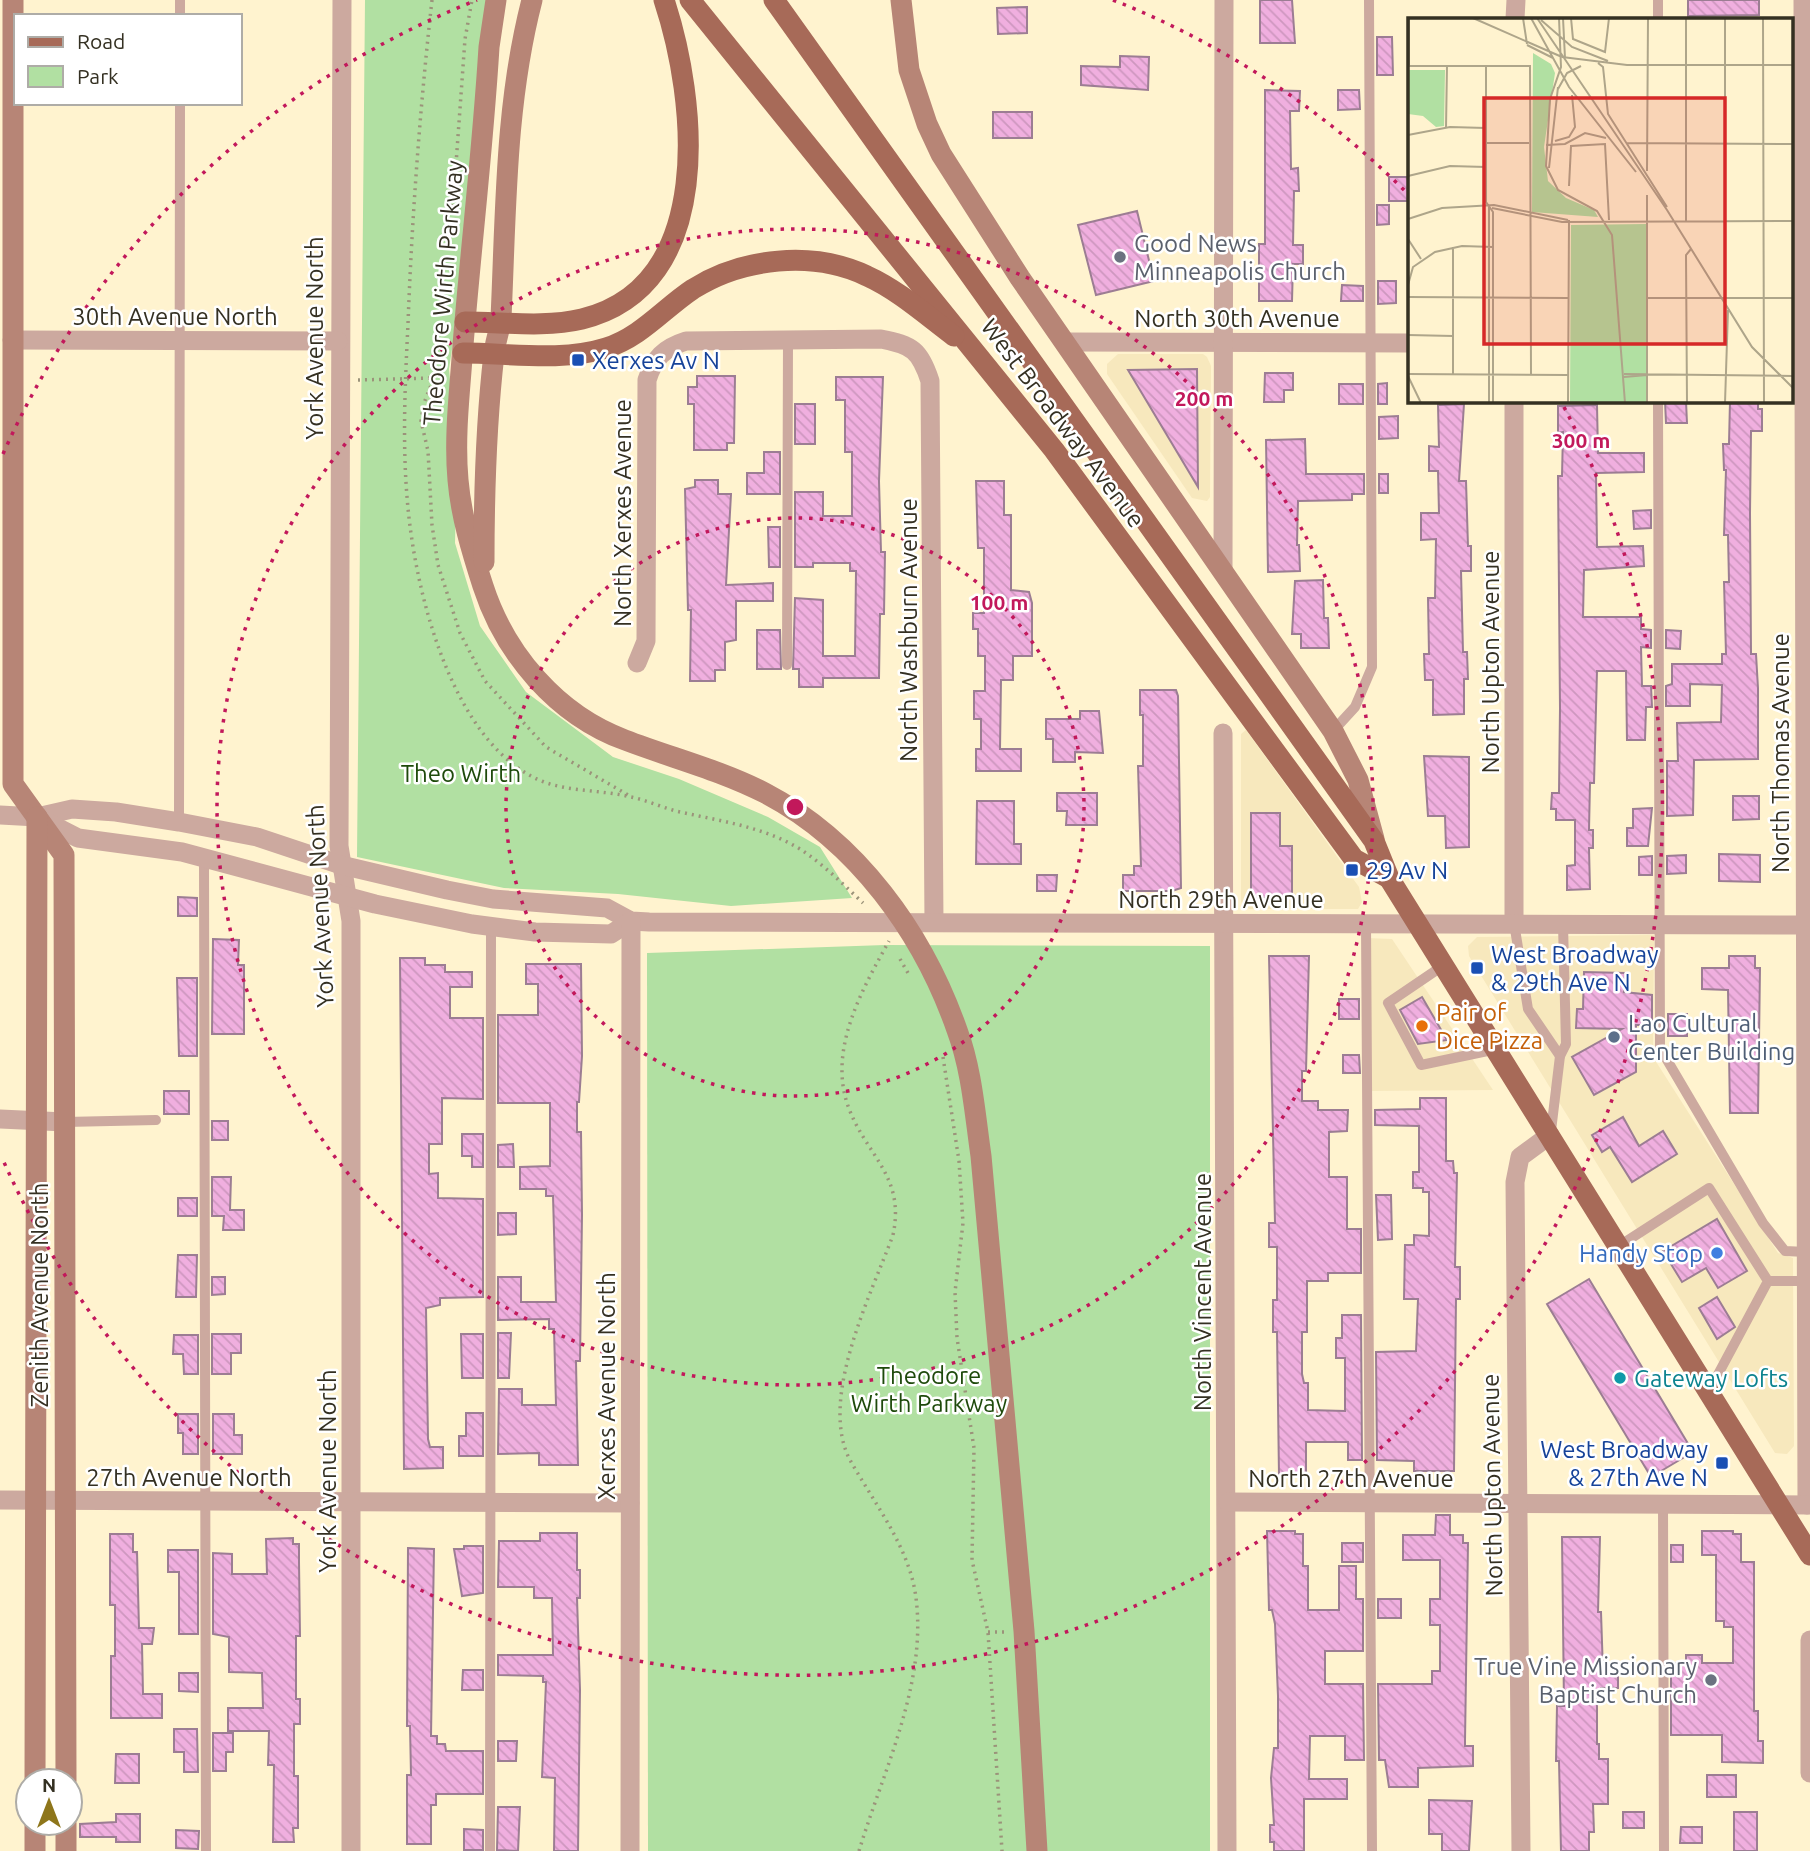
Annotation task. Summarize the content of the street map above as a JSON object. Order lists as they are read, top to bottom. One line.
{"streets":{"main road":["West Broadway Avenue"],"street":["Theodore Wirth Parkway","30th Avenue North","North 30th Avenue","York Avenue North","North Xerxes Avenue","North Washburn Avenue","North Upton Avenue","North Thomas Avenue","North 29th Avenue","North Vincent Avenue","Zenith Avenue North","Xerxes Avenue North","27th Avenue North","North 27th Avenue"]},"crossings":[["Theodore Wirth Parkway","North 29th Avenue"],["30th Avenue North","York Avenue North"],["30th Avenue North","Zenith Avenue North"],["North 30th Avenue","West Broadway Avenue"],["York Avenue North","27th Avenue North"],["West Broadway Avenue","North Upton Avenue"],["West Broadway Avenue","North 29th Avenue"],["West Broadway Avenue","North 27th Avenue"],["North Xerxes Avenue","North Washburn Avenue"],["North Washburn Avenue","North 29th Avenue"],["North Upton Avenue","North 29th Avenue"],["North Upton Avenue","North 27th Avenue"],["North Thomas Avenue","North 29th Avenue"],["North Thomas Avenue","North 27th Avenue"],["North 29th Avenue","North Vincent Avenue"],["North 29th Avenue","Xerxes Avenue North"],["North Vincent Avenue","North 27th Avenue"],["Zenith Avenue North","27th Avenue North"],["Xerxes Avenue North","27th Avenue North"]],"parks":["Theo Wirth","Theodore Wirth Parkway"],"places":{"other":["Good News Minneapolis Church","Pair of Dice Pizza","Lao Cultural Center Building","Handy Stop","Gateway Lofts","True Vine Missionary Baptist Church"],"transit":["Xerxes Av N","29 Av N","West Broadway & 29th Ave N","West Broadway & 27th Ave N"]},"legend":["Road","Park"],"north":"top","rings":["200 m","300 m","100 m"]}
